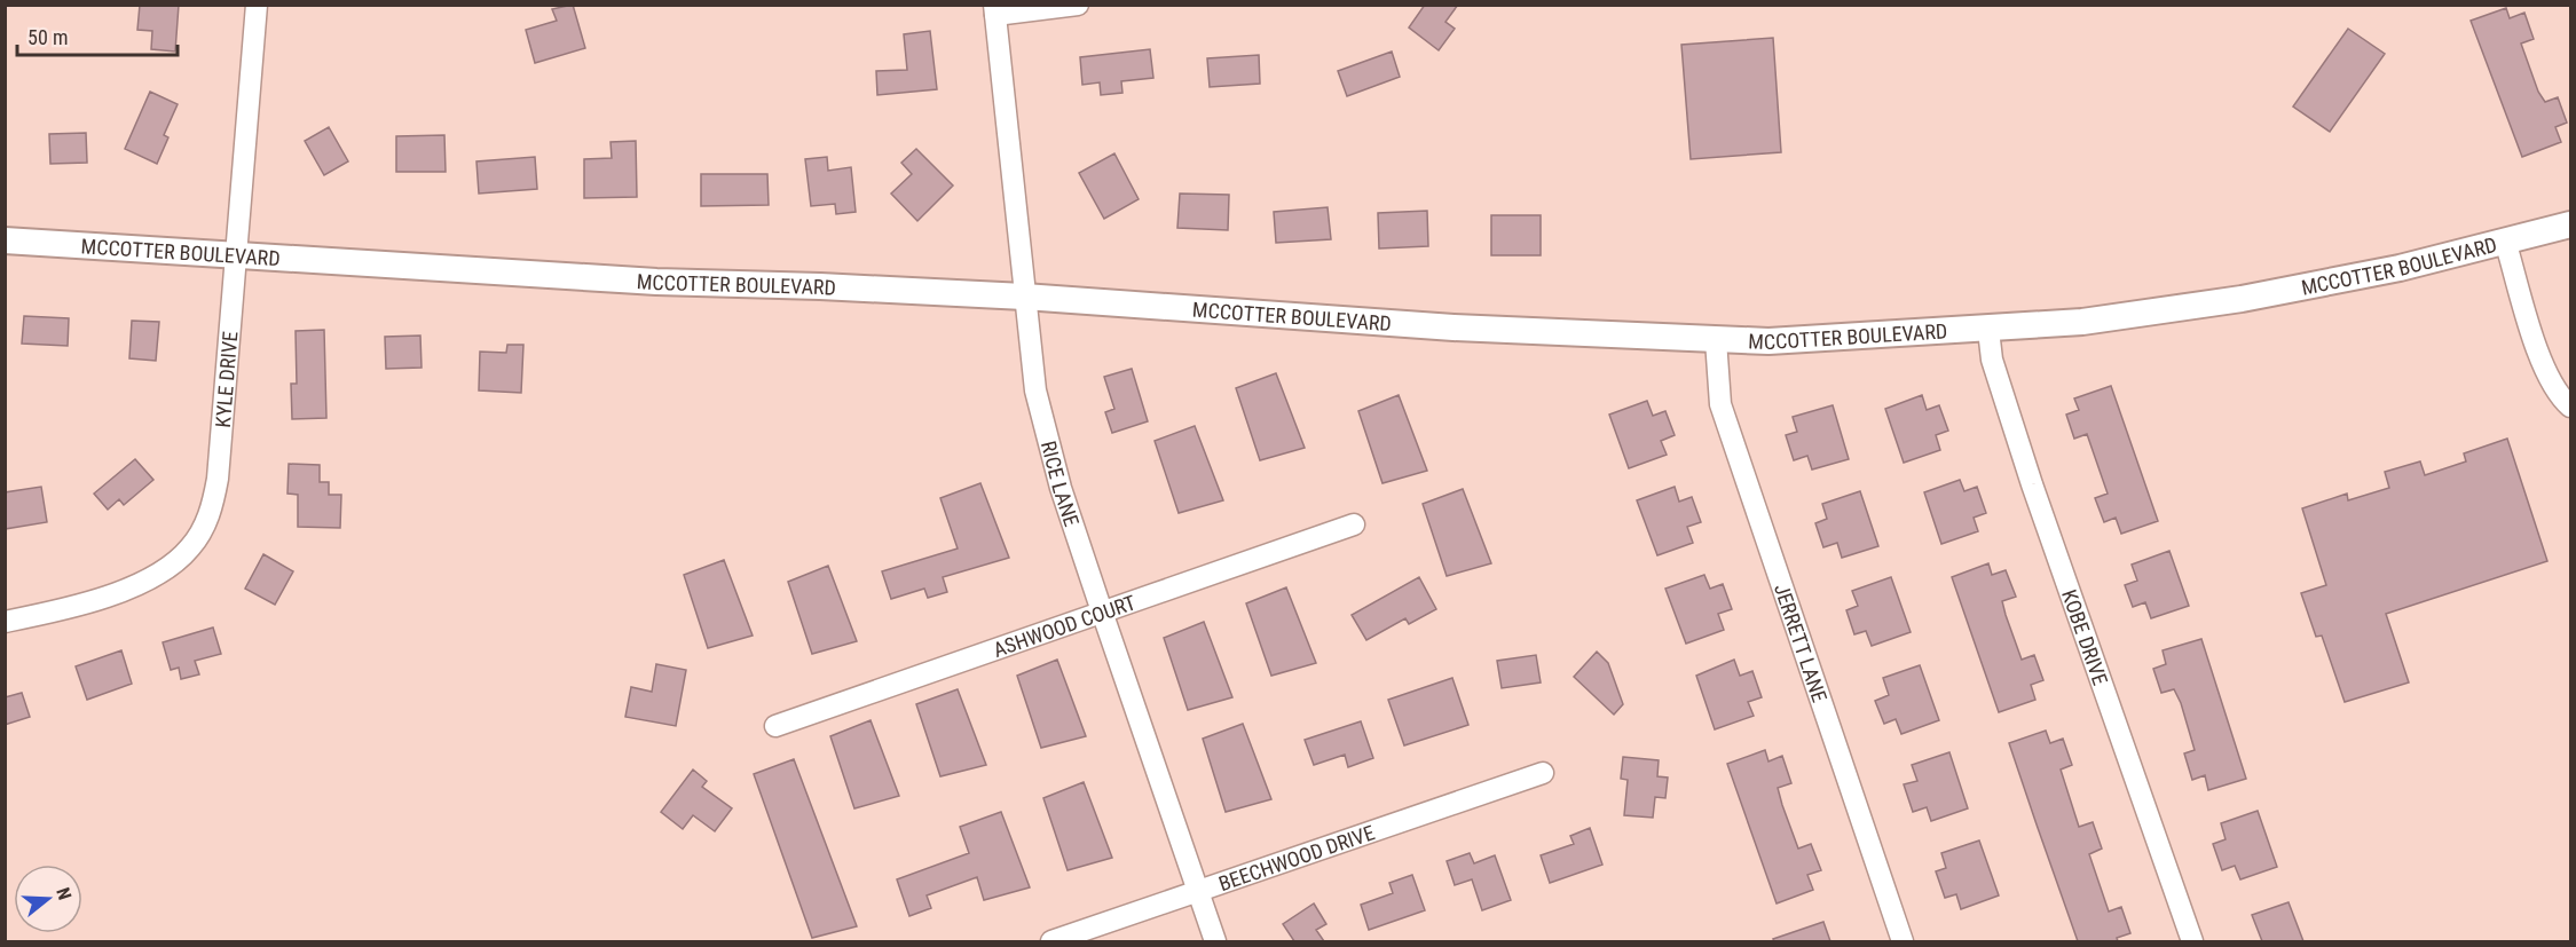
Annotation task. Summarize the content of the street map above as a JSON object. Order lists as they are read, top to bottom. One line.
{"streets":{"street":["MCCOTTER BOULEVARD","KYLE DRIVE","RICE LANE","ASHWOOD COURT","KOBE DRIVE","JERRETT LANE","BEECHWOOD DRIVE"]},"crossings":[["MCCOTTER BOULEVARD","KYLE DRIVE"],["MCCOTTER BOULEVARD","RICE LANE"],["MCCOTTER BOULEVARD","KOBE DRIVE"],["MCCOTTER BOULEVARD","JERRETT LANE"],["RICE LANE","ASHWOOD COURT"],["RICE LANE","BEECHWOOD DRIVE"]],"scale_bar":"50 m","north":"right"}
